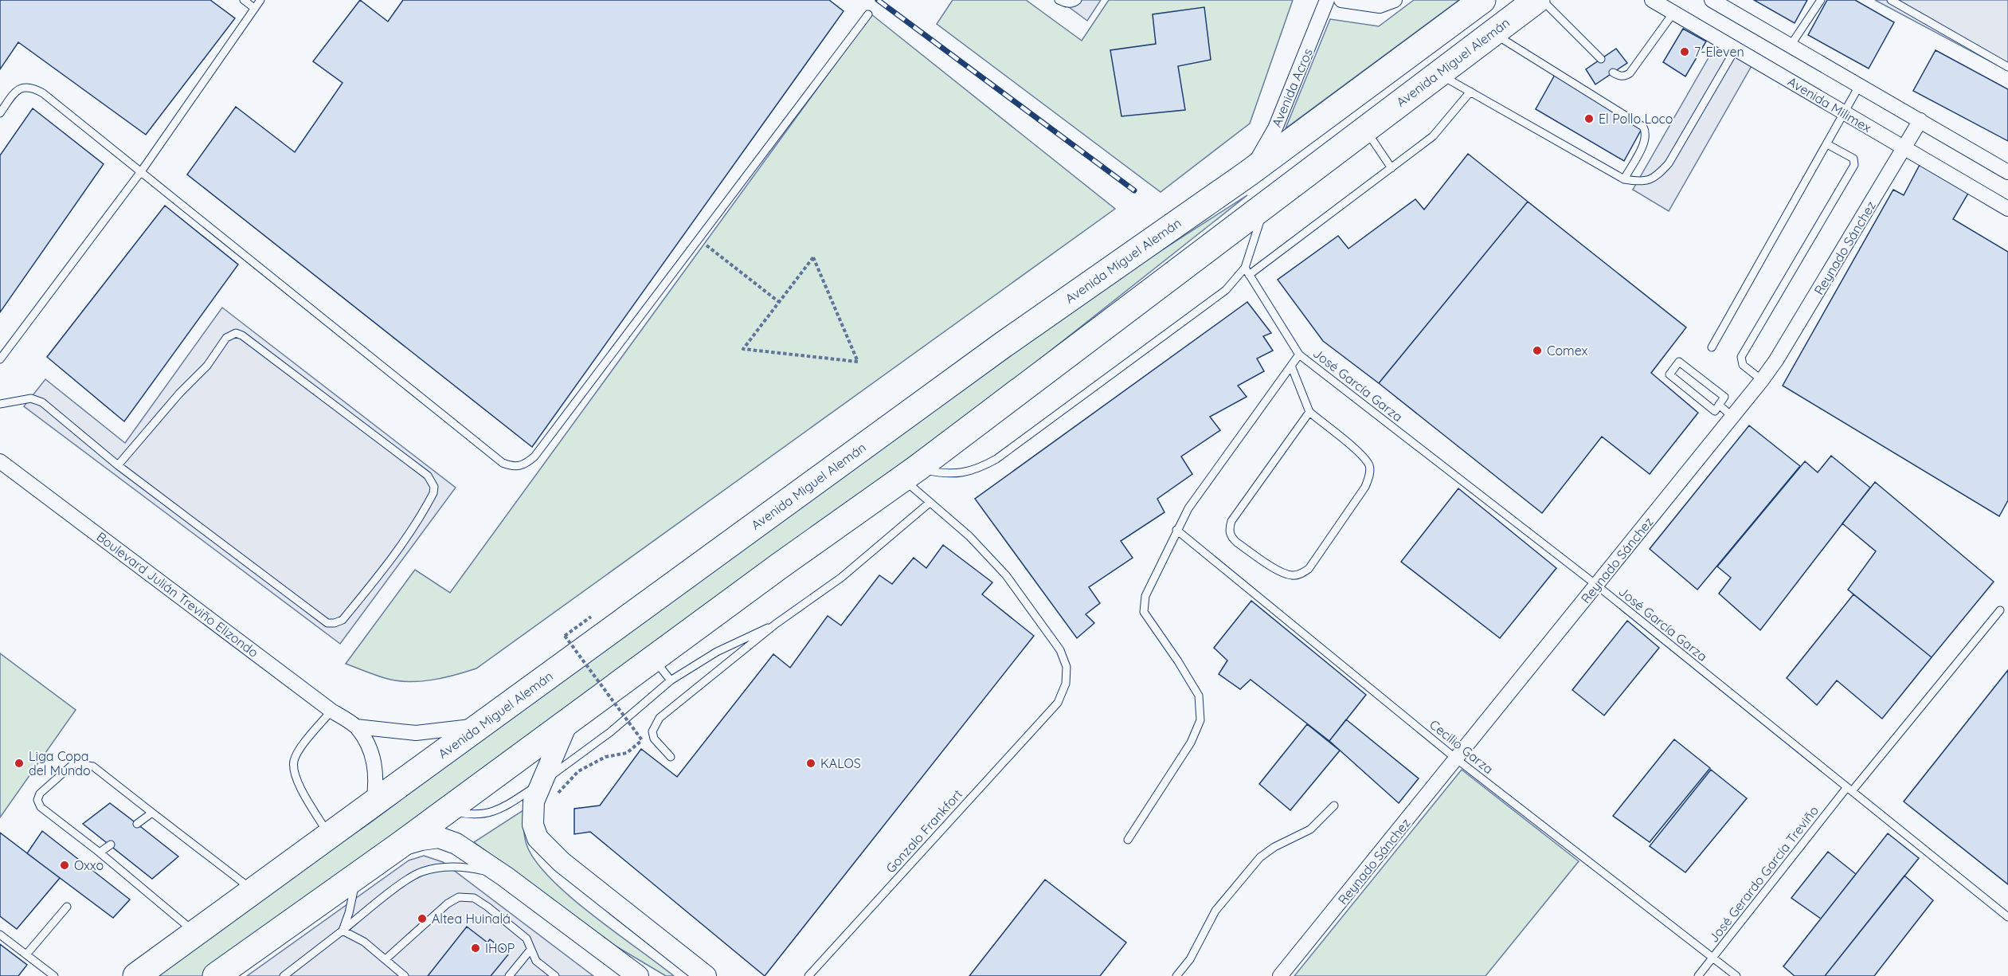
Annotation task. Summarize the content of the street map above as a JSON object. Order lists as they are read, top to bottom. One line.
{"streets":{"highway":["Avenida Miguel Alemán"],"street":["Avenida Acros","Avenida Milimex","Reynado Sánchez","Boulevard Julián Treviño Elizondo"],"lane":["José García Garza","Cecilio Garza","Gonzalo Frankfort","José Gerardo García Treviño"]},"crossings":[["Avenida Miguel Alemán","Avenida Acros"],["Avenida Miguel Alemán","Boulevard Julián Treviño Elizondo"],["Avenida Milimex","Reynado Sánchez"],["Reynado Sánchez","José García Garza"],["Reynado Sánchez","Cecilio Garza"],["José García Garza","José Gerardo García Treviño"],["Cecilio Garza","José Gerardo García Treviño"]],"places":["7-Eleven","El Pollo Loco","Comex","Liga Copa del Mundo","KALOS","Oxxo","Altea Huinalá","IHOP"]}
